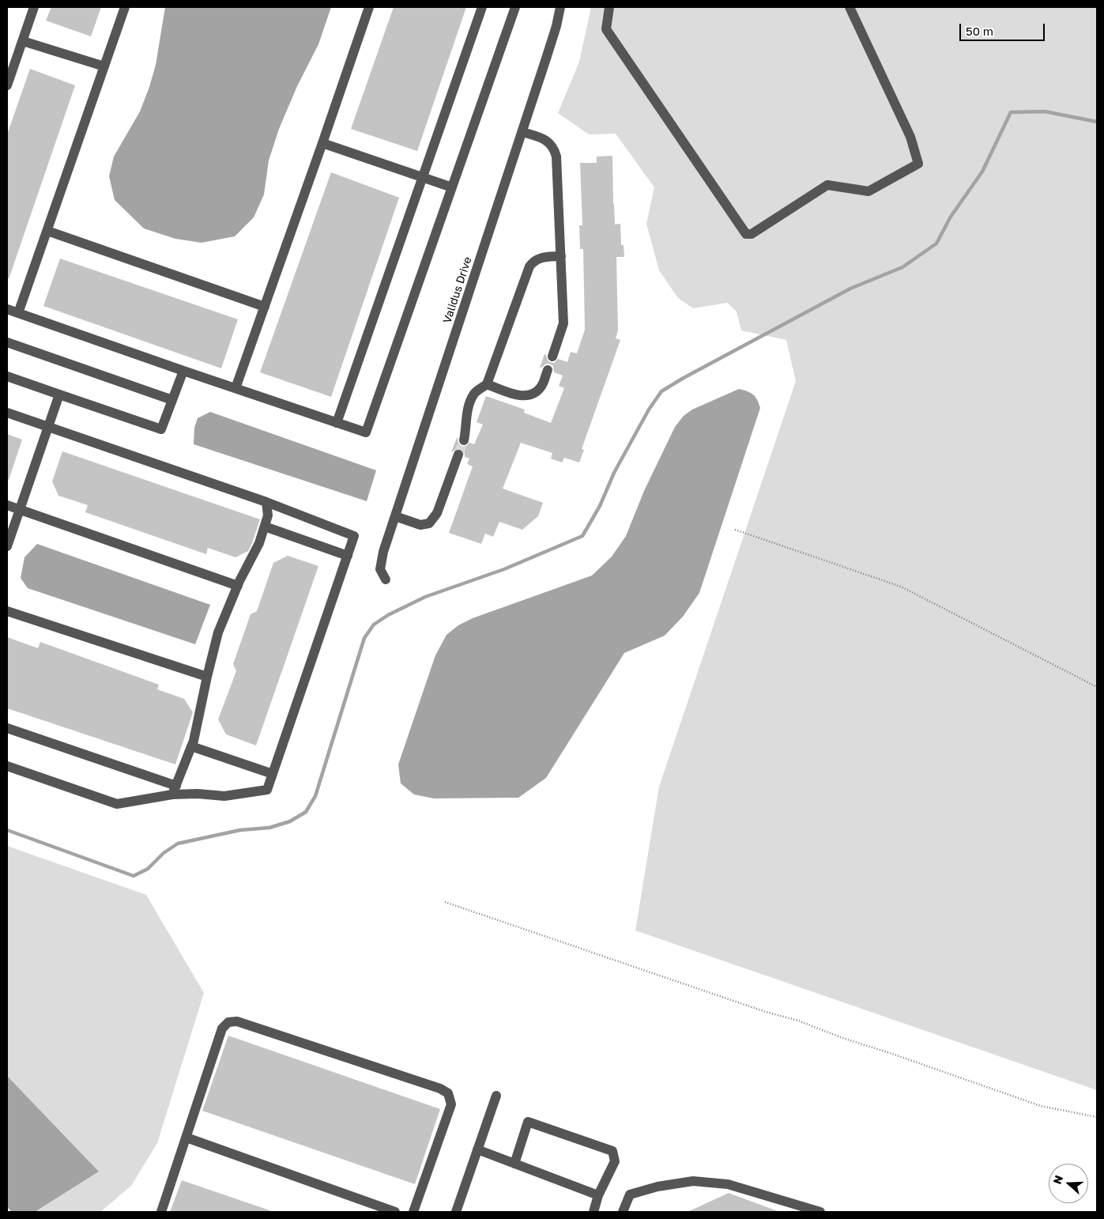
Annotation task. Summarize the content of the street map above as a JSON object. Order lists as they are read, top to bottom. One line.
{"streets":{"street":["Validus Drive"]},"scale_bar":"50 m","north":"left"}
